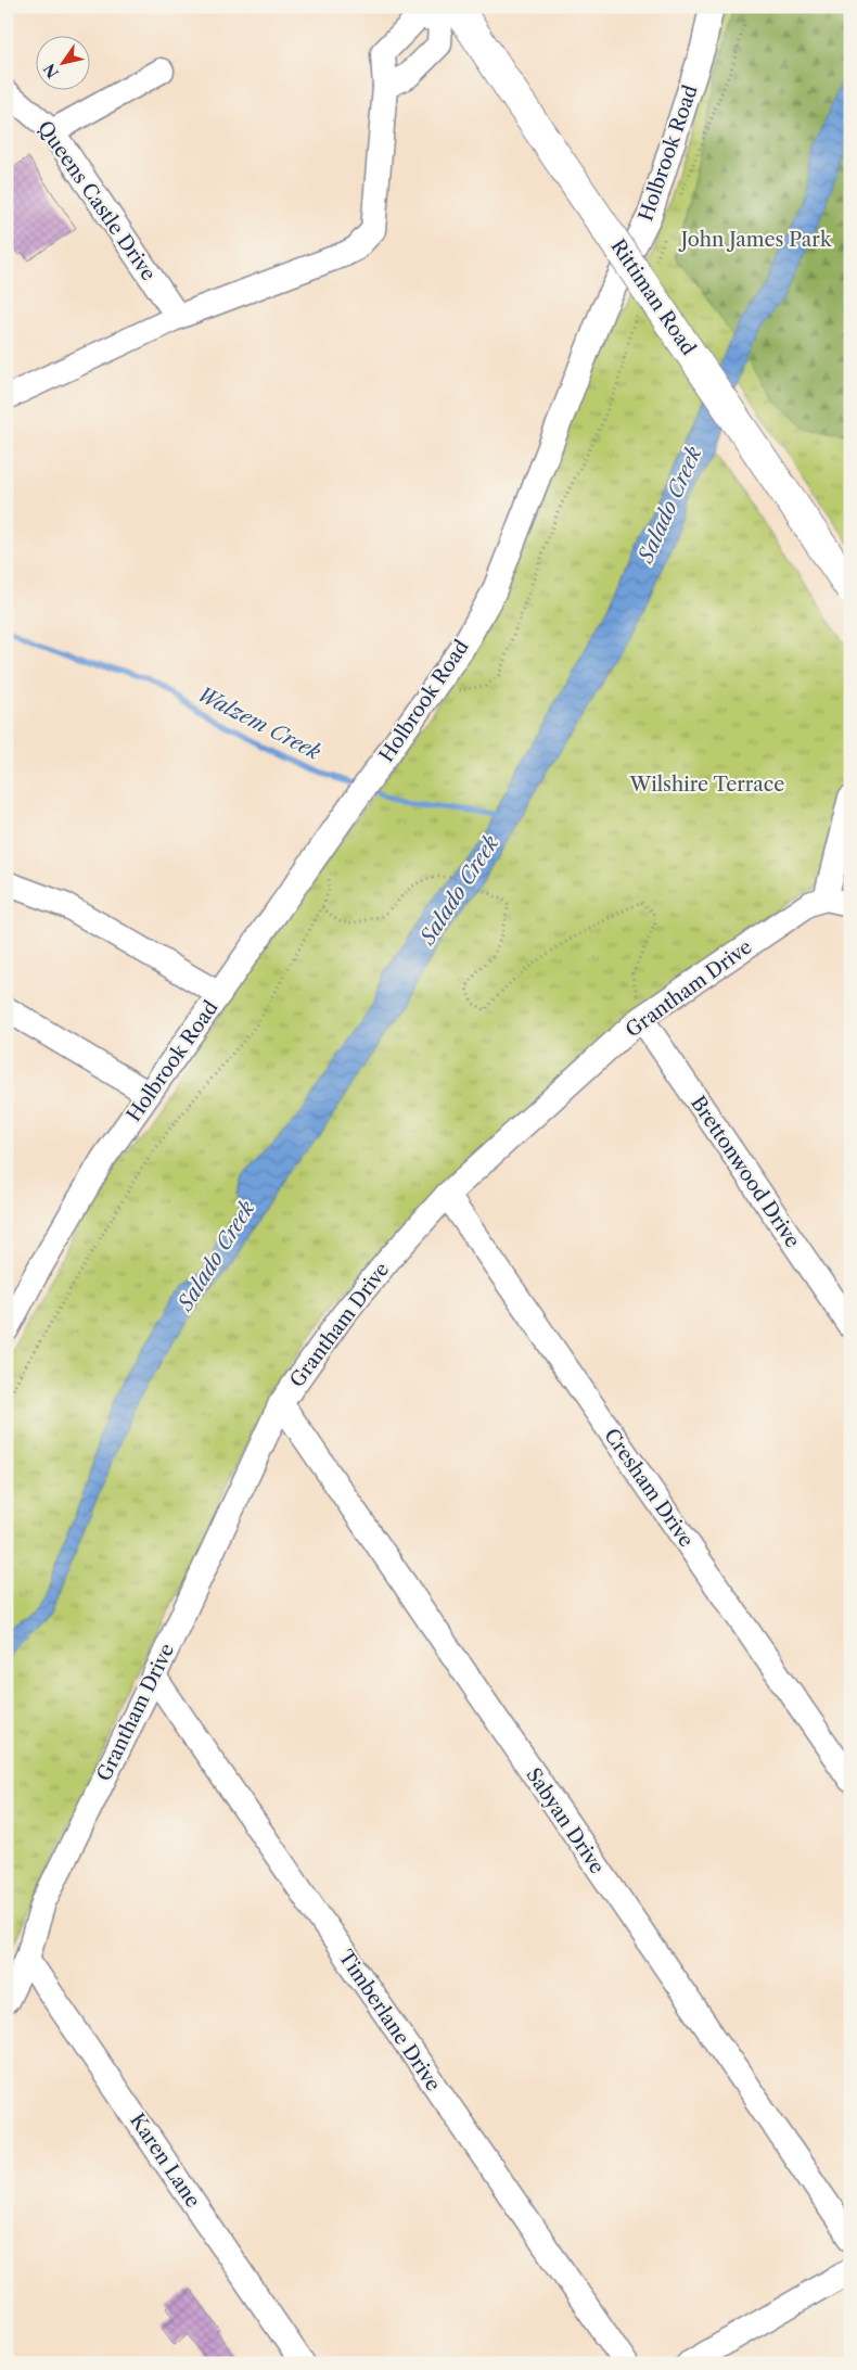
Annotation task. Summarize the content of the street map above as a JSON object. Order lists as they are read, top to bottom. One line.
{"streets":{"main road":["Rittiman Road"],"street":["Holbrook Road","Queens Castle Drive","Grantham Drive","Brettonwood Drive","Cresham Drive","Sabyan Drive","Timberlane Drive","Karen Lane"]},"crossings":[["Grantham Drive","Brettonwood Drive"],["Grantham Drive","Cresham Drive"],["Grantham Drive","Sabyan Drive"],["Grantham Drive","Timberlane Drive"],["Grantham Drive","Karen Lane"]],"water":["Salado Creek","Walzem Creek"],"parks":["John James Park","Wilshire Terrace"],"north":"bottom left"}
